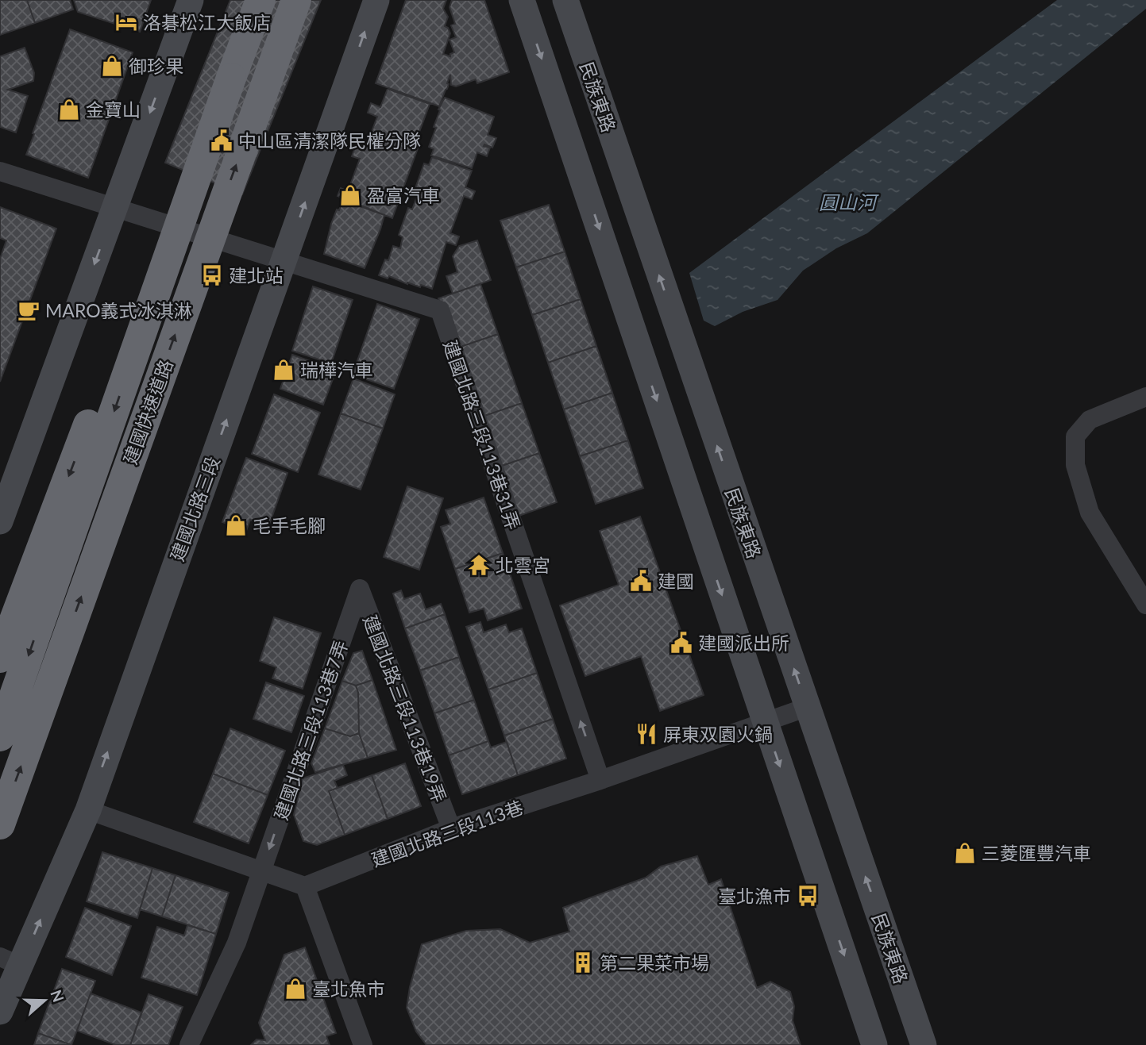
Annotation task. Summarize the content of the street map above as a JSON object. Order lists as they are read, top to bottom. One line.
{"streets":{"highway":["建國快速道路"],"street":["民族東路","建國北路三段113巷31弄","建國北路三段","建國北路三段113巷19弄","建國北路三段113巷7弄","建國北路三段113巷"]},"crossings":[["民族東路","建國北路三段113巷"],["建國北路三段113巷31弄","建國北路三段"],["建國北路三段113巷31弄","建國北路三段113巷"],["建國北路三段113巷19弄","建國北路三段113巷7弄"],["建國北路三段113巷19弄","建國北路三段113巷"]],"one_way":["建國北路三段113巷7弄"],"water":["圓山河"],"places":{"hotel":["洛碁松江大飯店"],"shop":["御珍果","金寶山","盈富汽車","瑞樺汽車","毛手毛腳","三菱匯豐汽車","臺北魚市"],"public building":["中山區清潔隊民權分隊","建國","建國派出所"],"bus stop":["建北站","臺北漁市"],"cafe":["MARO義式冰淇淋"],"temple":["北雲宮"],"restaurant":["屏東双園火鍋"],"building":["第二果菜市場"]},"north":"right"}
